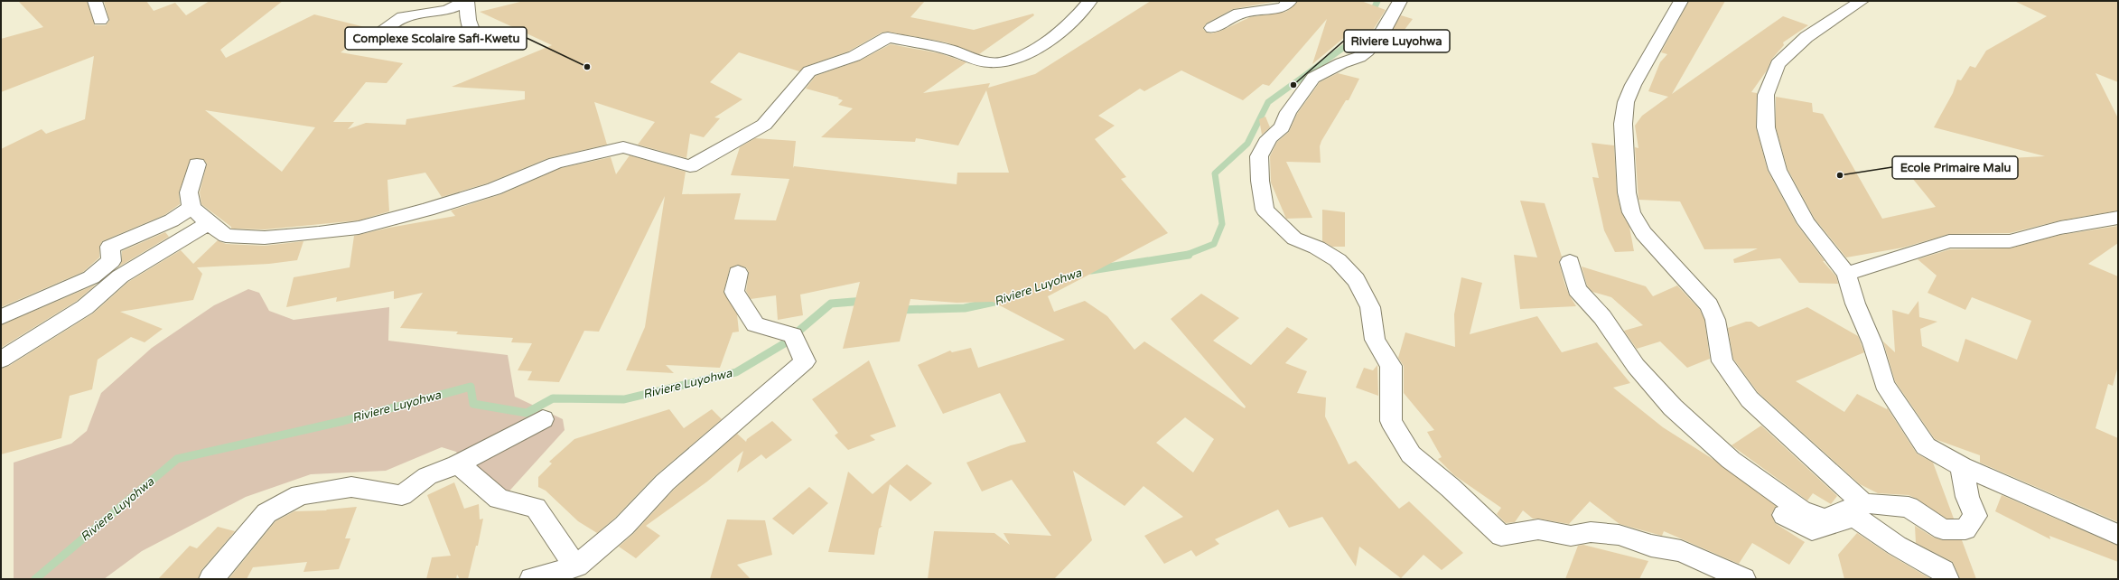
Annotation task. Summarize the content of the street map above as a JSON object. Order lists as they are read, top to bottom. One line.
{"water":["Riviere Luyohwa"],"places":["Complexe Scolaire Safi-Kwetu","Riviere Luyohwa","Ecole Primaire Malu"]}
